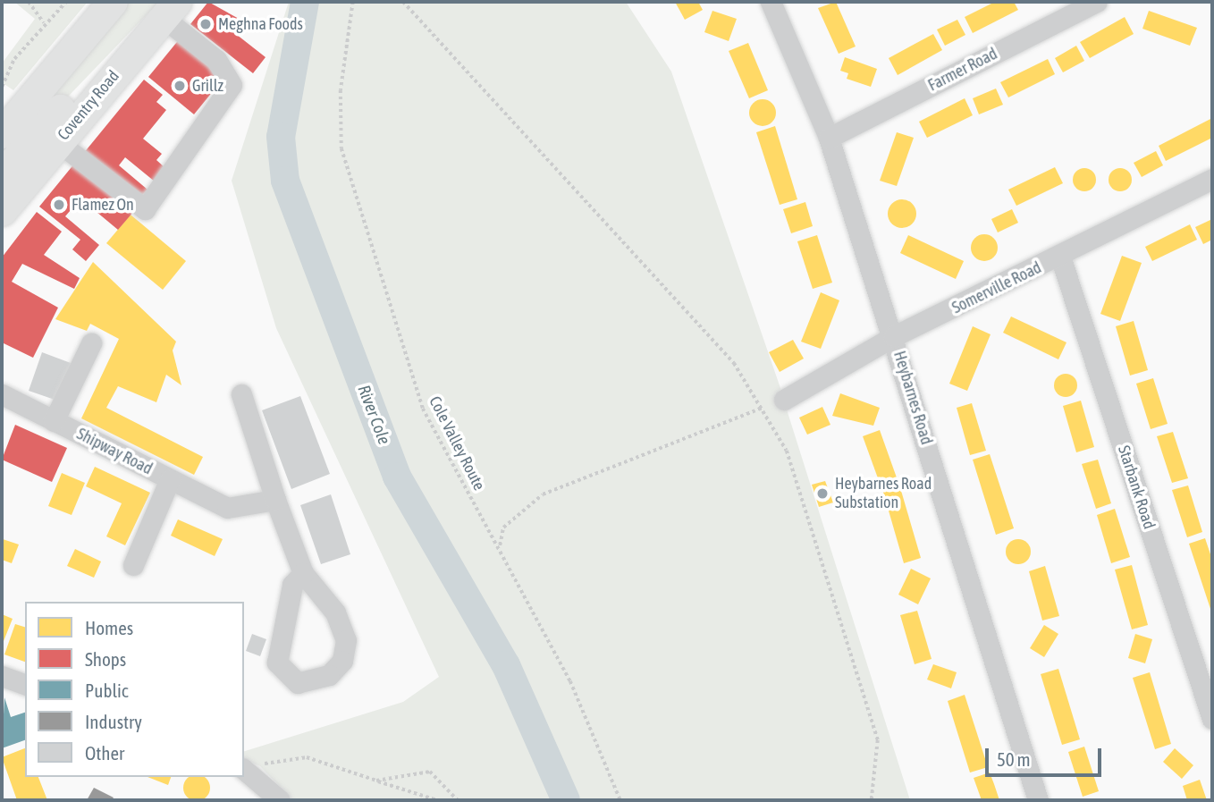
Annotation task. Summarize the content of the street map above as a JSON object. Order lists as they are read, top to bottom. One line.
{"streets":{"highway":["Coventry Road"],"street":["Farmer Road","Somerville Road","Heybarnes Road","Shipway Road","Starbank Road"],"path":["Cole Valley Route"]},"crossings":[["Farmer Road","Heybarnes Road"],["Somerville Road","Heybarnes Road"],["Somerville Road","Starbank Road"]],"water":["River Cole"],"places":["Meghna Foods","Grillz","Flamez On","Heybarnes Road Substation"],"legend":["Homes","Shops","Public","Industry","Other"],"scale_bar":"50 m"}
